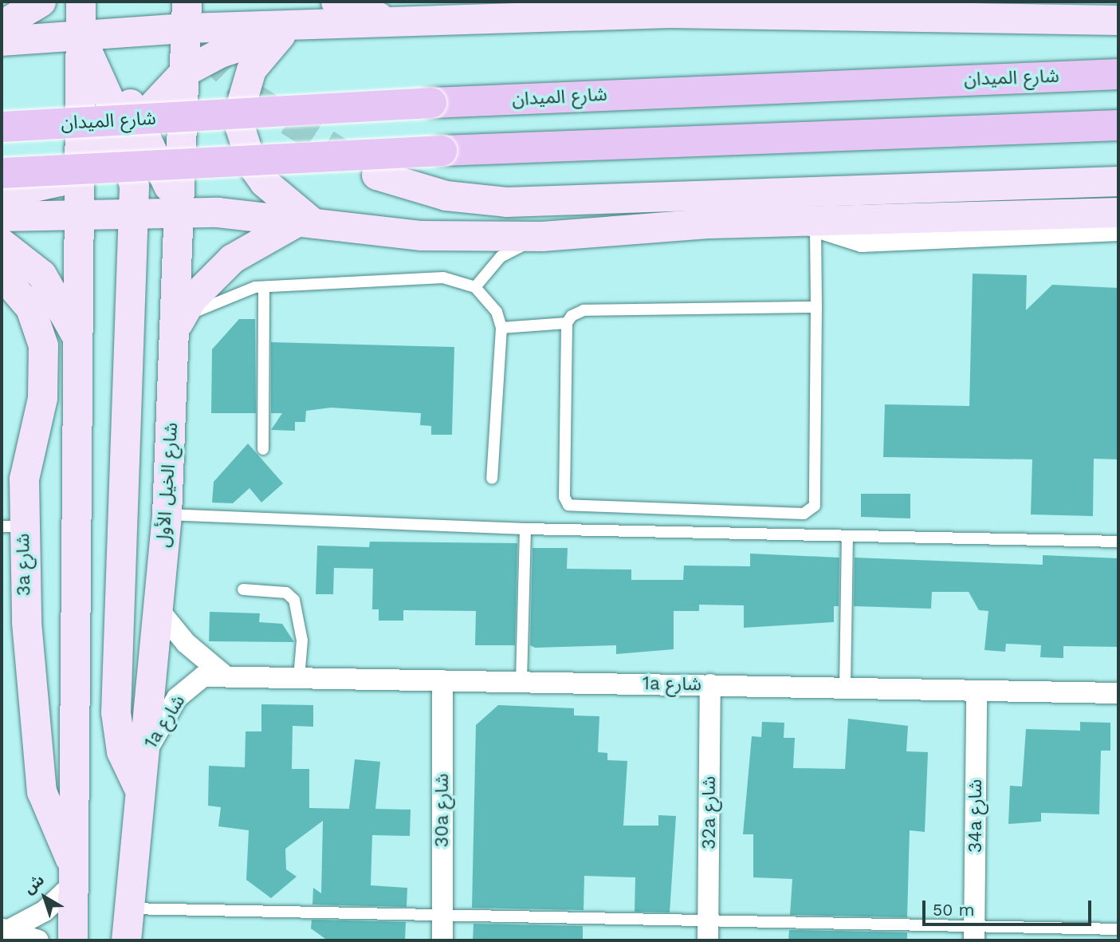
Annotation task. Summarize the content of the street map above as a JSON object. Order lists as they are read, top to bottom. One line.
{"streets":{"main road":["شارع الميدان","شارع الخيل الأول","3a شارع"],"street":["1a شارع","30a شارع","32a شارع","34a شارع"]},"crossings":[["شارع الخيل الأول","1a شارع"],["1a شارع","30a شارع"],["1a شارع","32a شارع"],["1a شارع","34a شارع"]],"scale_bar":"50 m","north":"top left"}
